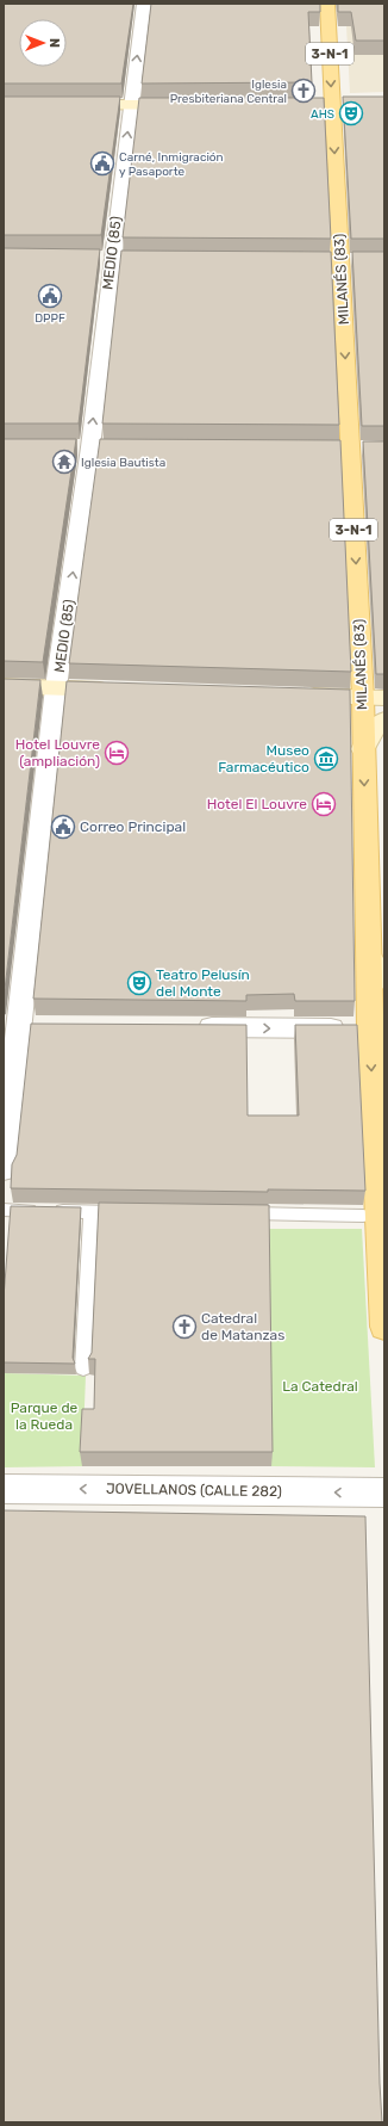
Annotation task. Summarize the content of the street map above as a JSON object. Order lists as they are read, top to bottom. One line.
{"streets":{"main road":["3-N-1","MILANÉS (83)"],"street":["MEDIO (85)","JOVELLANOS (CALLE 282)"]},"one_way":["MEDIO (85)","MILANÉS (83)","JOVELLANOS (CALLE 282)"],"parks":["La Catedral","Parque de la Rueda"],"places":{"church":["Iglesia Presbiteriana Central","Catedral de Matanzas"],"theatre":["AHS","Teatro Pelusín del Monte"],"public building":["Carné, Inmigración y Pasaporte","DPPF","Correo Principal"],"temple":["Iglesia Bautista"],"hotel":["Hotel Louvre (ampliación)","Hotel El Louvre"],"museum":["Museo Farmacéutico"]},"north":"right"}
